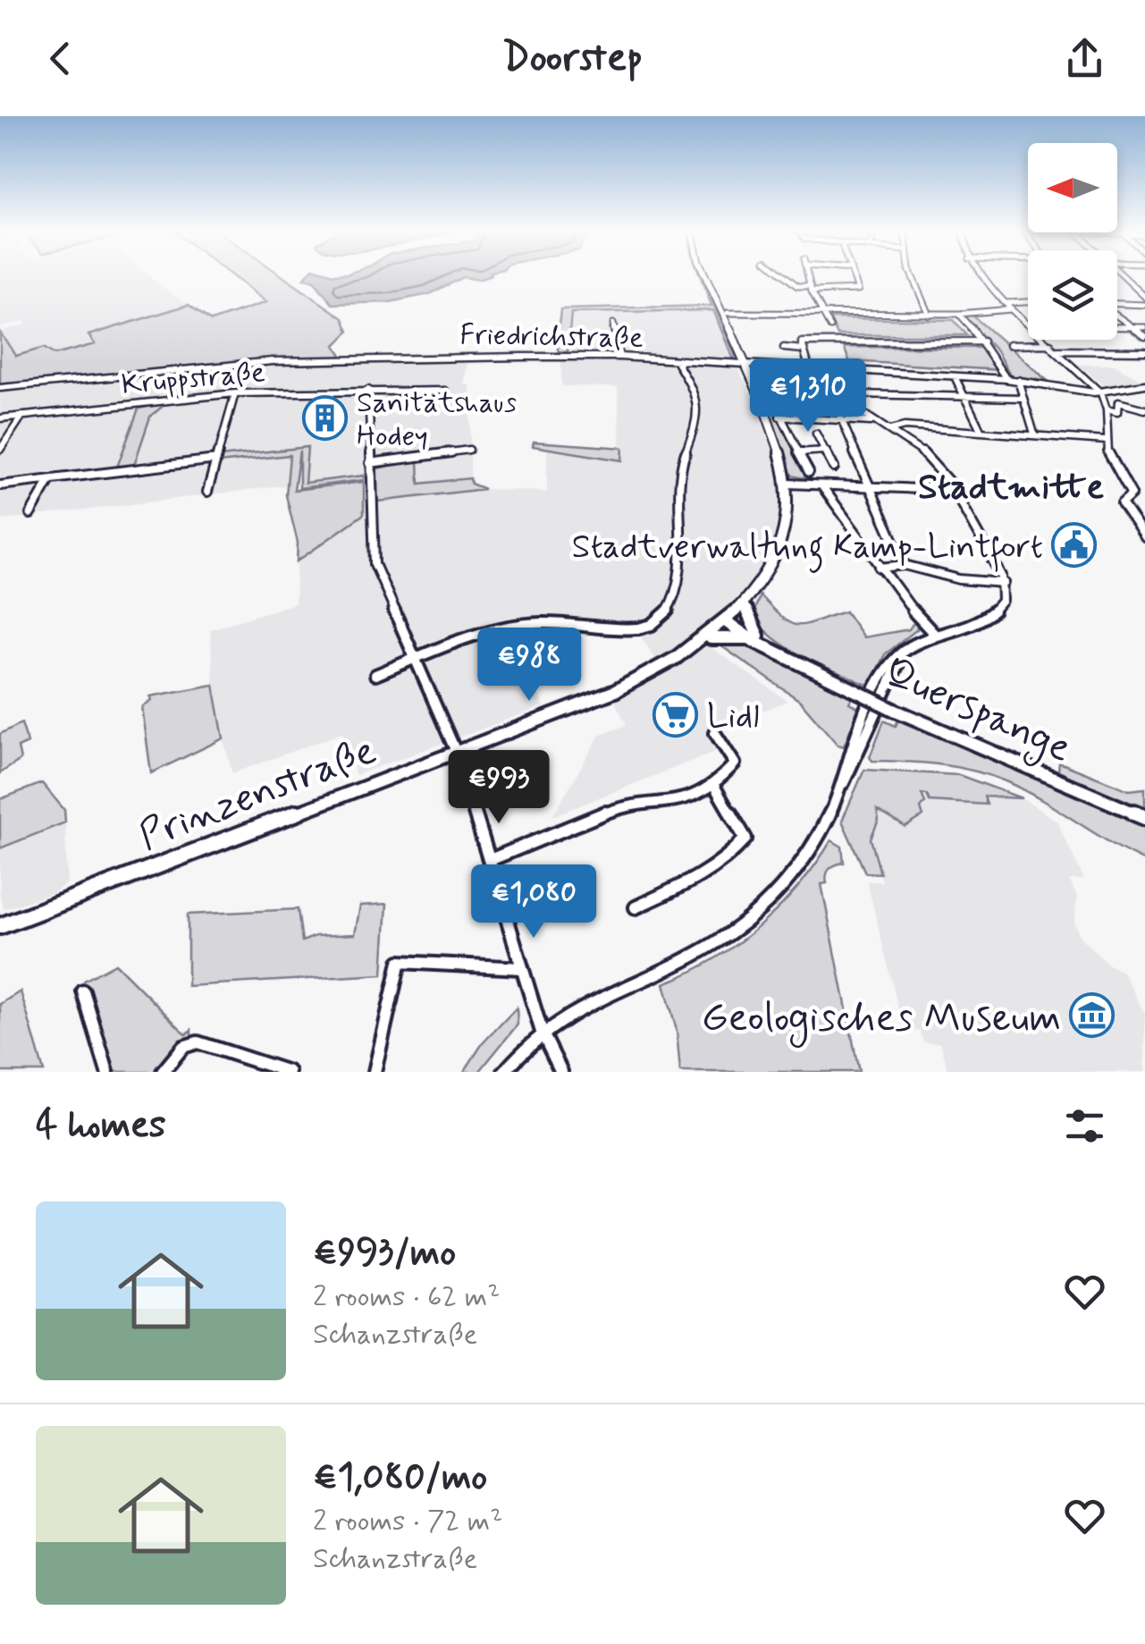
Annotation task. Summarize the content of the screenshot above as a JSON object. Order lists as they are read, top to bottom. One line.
{"streets":{"main road":["Querspange","Prinzenstraße"],"street":["Friedrichstraße","Kruppstraße"]},"crossings":[["Querspange","Prinzenstraße"]],"districts":["Stadtmitte"],"places":{"building":["Sanitätshaus Hodey"],"public building":["Stadtverwaltung Kamp-Lintfort"],"supermarket":["Lidl"],"museum":["Geologisches Museum"]},"north":"left","page":{"header":"Doorstep","price":["€1,310","€988","€993","€1,080"],"heading":"4 homes","list":[{"name":"€993/mo","note":"2 rooms · 62 m² · Schanzstraße"},{"name":"€1,080/mo","note":"2 rooms · 72 m² · Schanzstraße"}]}}
